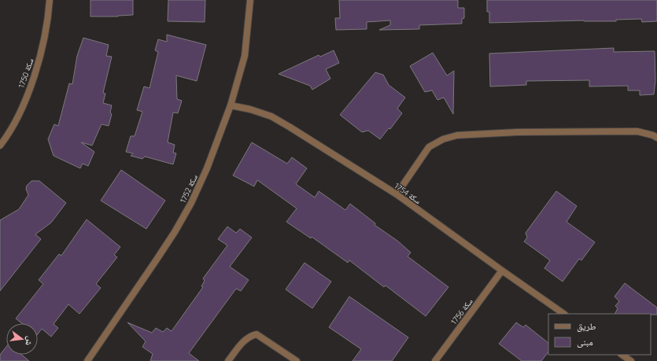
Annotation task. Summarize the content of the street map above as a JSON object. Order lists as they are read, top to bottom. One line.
{"streets":{"street":["سكة 1750","سكة 1752","سكة 1754","سكة 1756"]},"crossings":[["سكة 1752","سكة 1754"],["سكة 1754","سكة 1756"]],"legend":["طريق","مبنى"],"north":"right"}
